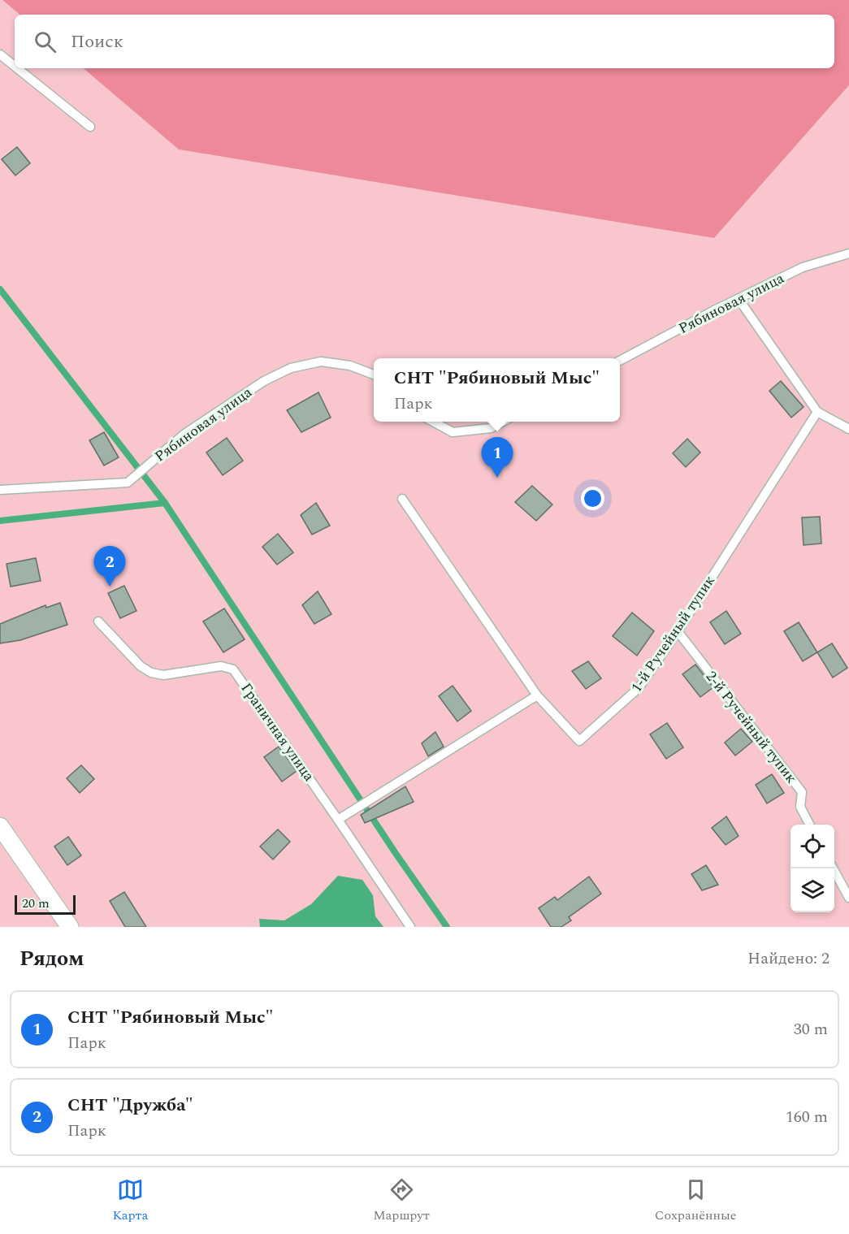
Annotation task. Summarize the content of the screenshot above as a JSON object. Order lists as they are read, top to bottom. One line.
{"streets":{"lane":["Рябиновая улица","1-й Ручейный тупик","2-й Ручейный тупик","Граничная улица"]},"crossings":[["1-й Ручейный тупик","2-й Ручейный тупик"]],"scale_bar":"20 m","page":{"search":"Поиск","popup":["СНТ \"Рябиновый Мыс\"","Парк"],"pins":["1","2"],"scale":"20 m","heading":["Рядом","Найдено: 2"],"list":[{"mark":"1","name":"СНТ \"Рябиновый Мыс\"","note":"Парк","value":"30 m"},{"mark":"2","name":"СНТ \"Дружба\"","note":"Парк","value":"160 m"}],"nav":["Карта","Маршрут","Сохранённые"]}}
